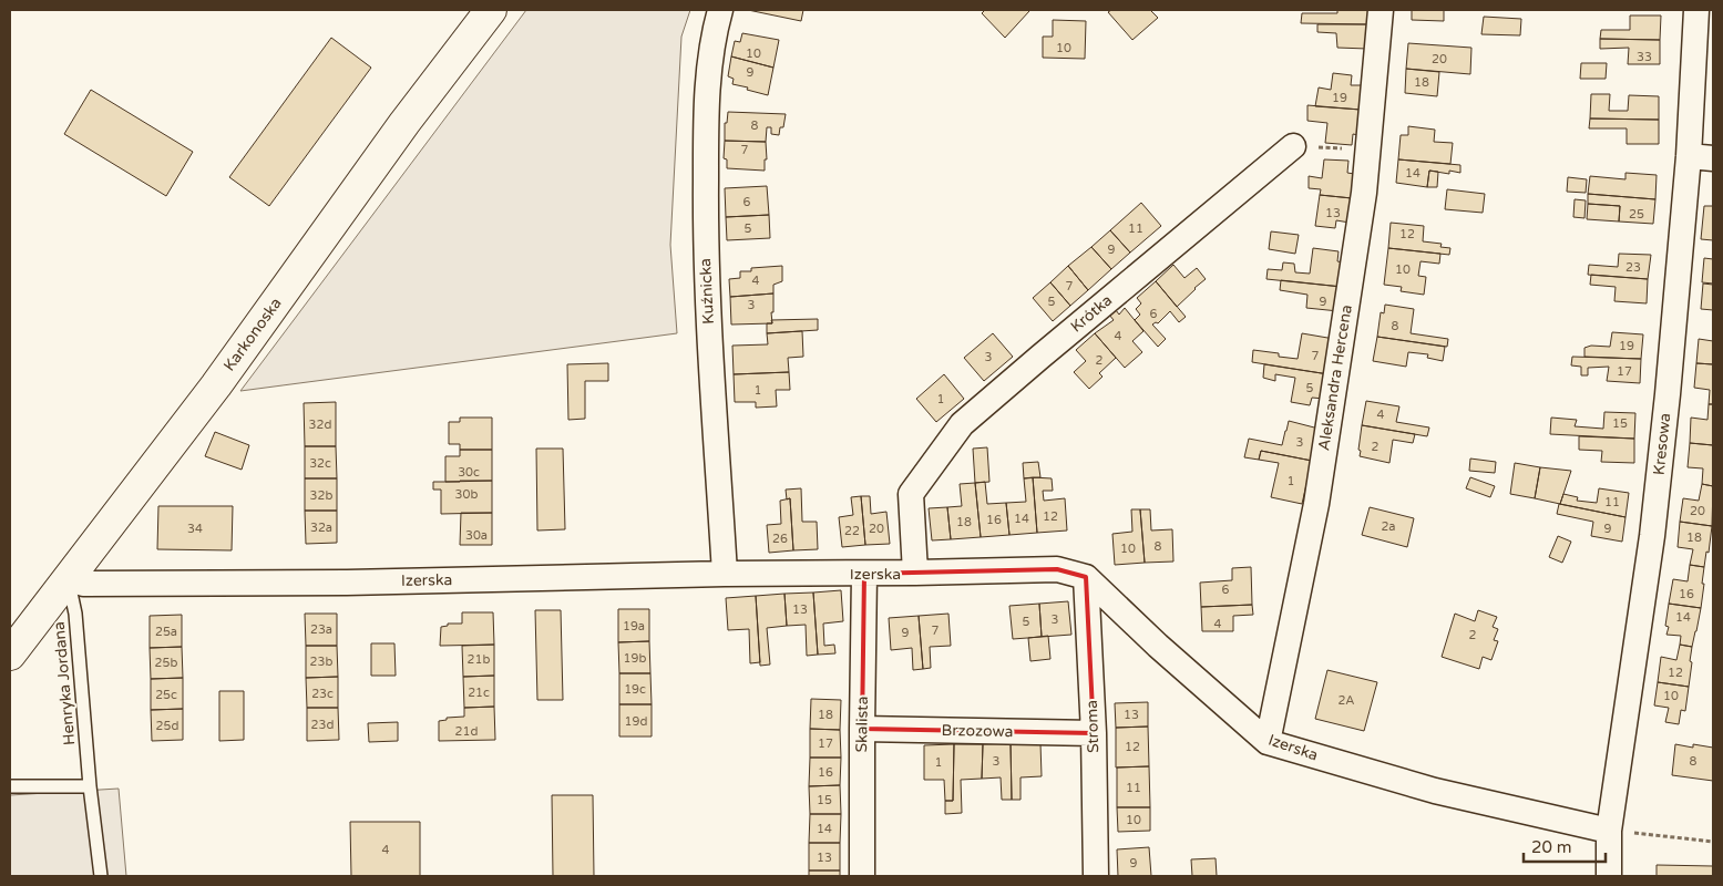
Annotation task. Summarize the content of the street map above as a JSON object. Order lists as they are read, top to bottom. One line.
{"streets":{"main road":["Karkonoska"],"street":["Kuźnicka","Krótka","Aleksandra Hercena","Kresowa","Izerska","Skalista","Stroma","Brzozowa"],"lane":["Henryka Jordana"]},"crossings":[["Kuźnicka","Izerska"],["Krótka","Izerska"],["Karkonoska","Izerska"],["Karkonoska","Henryka Jordana"],["Aleksandra Hercena","Izerska"],["Kresowa","Izerska"],["Izerska","Henryka Jordana"],["Izerska","Skalista"],["Izerska","Stroma"],["Skalista","Brzozowa"],["Stroma","Brzozowa"]],"house_numbers":["10","10","33","20","9","18","19","8","7","14","6","13","25","5","11","12","9","23","10","4","7","5","9","3","6","8","4","19","7","3","2","17","5","1","1","4","15","32d","3","2","32c","30c","1","30b","32b","11","20","12","14","16","18","2a","32a","34","20","9","22","30a","18","26","8","10","6","16","13","14","3","5","4","19a","23a","7","25a","9","2","19b","21b","23b","25b","12","19c","21c","23c","25c","10","2A","18","13","19d","23d","25d","21d","17","12","3","8","1","16","11","15","10","14","4","13","9"],"scale_bar":"20 m"}
